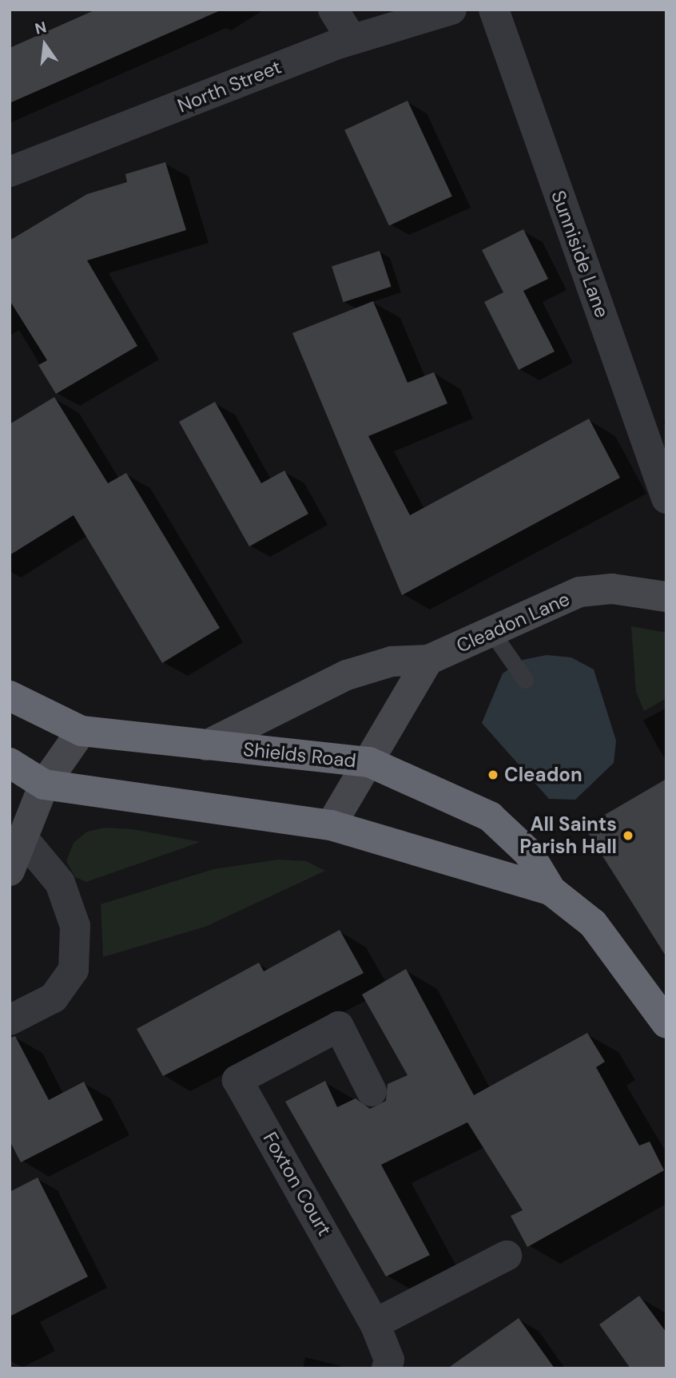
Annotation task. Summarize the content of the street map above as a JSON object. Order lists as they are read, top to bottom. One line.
{"streets":{"highway":["Shields Road"],"street":["North Street","Sunniside Lane","Cleadon Lane","Foxton Court"]},"crossings":[["Cleadon Lane","Shields Road"]],"places":["Cleadon","All Saints Parish Hall"],"north":"top"}
